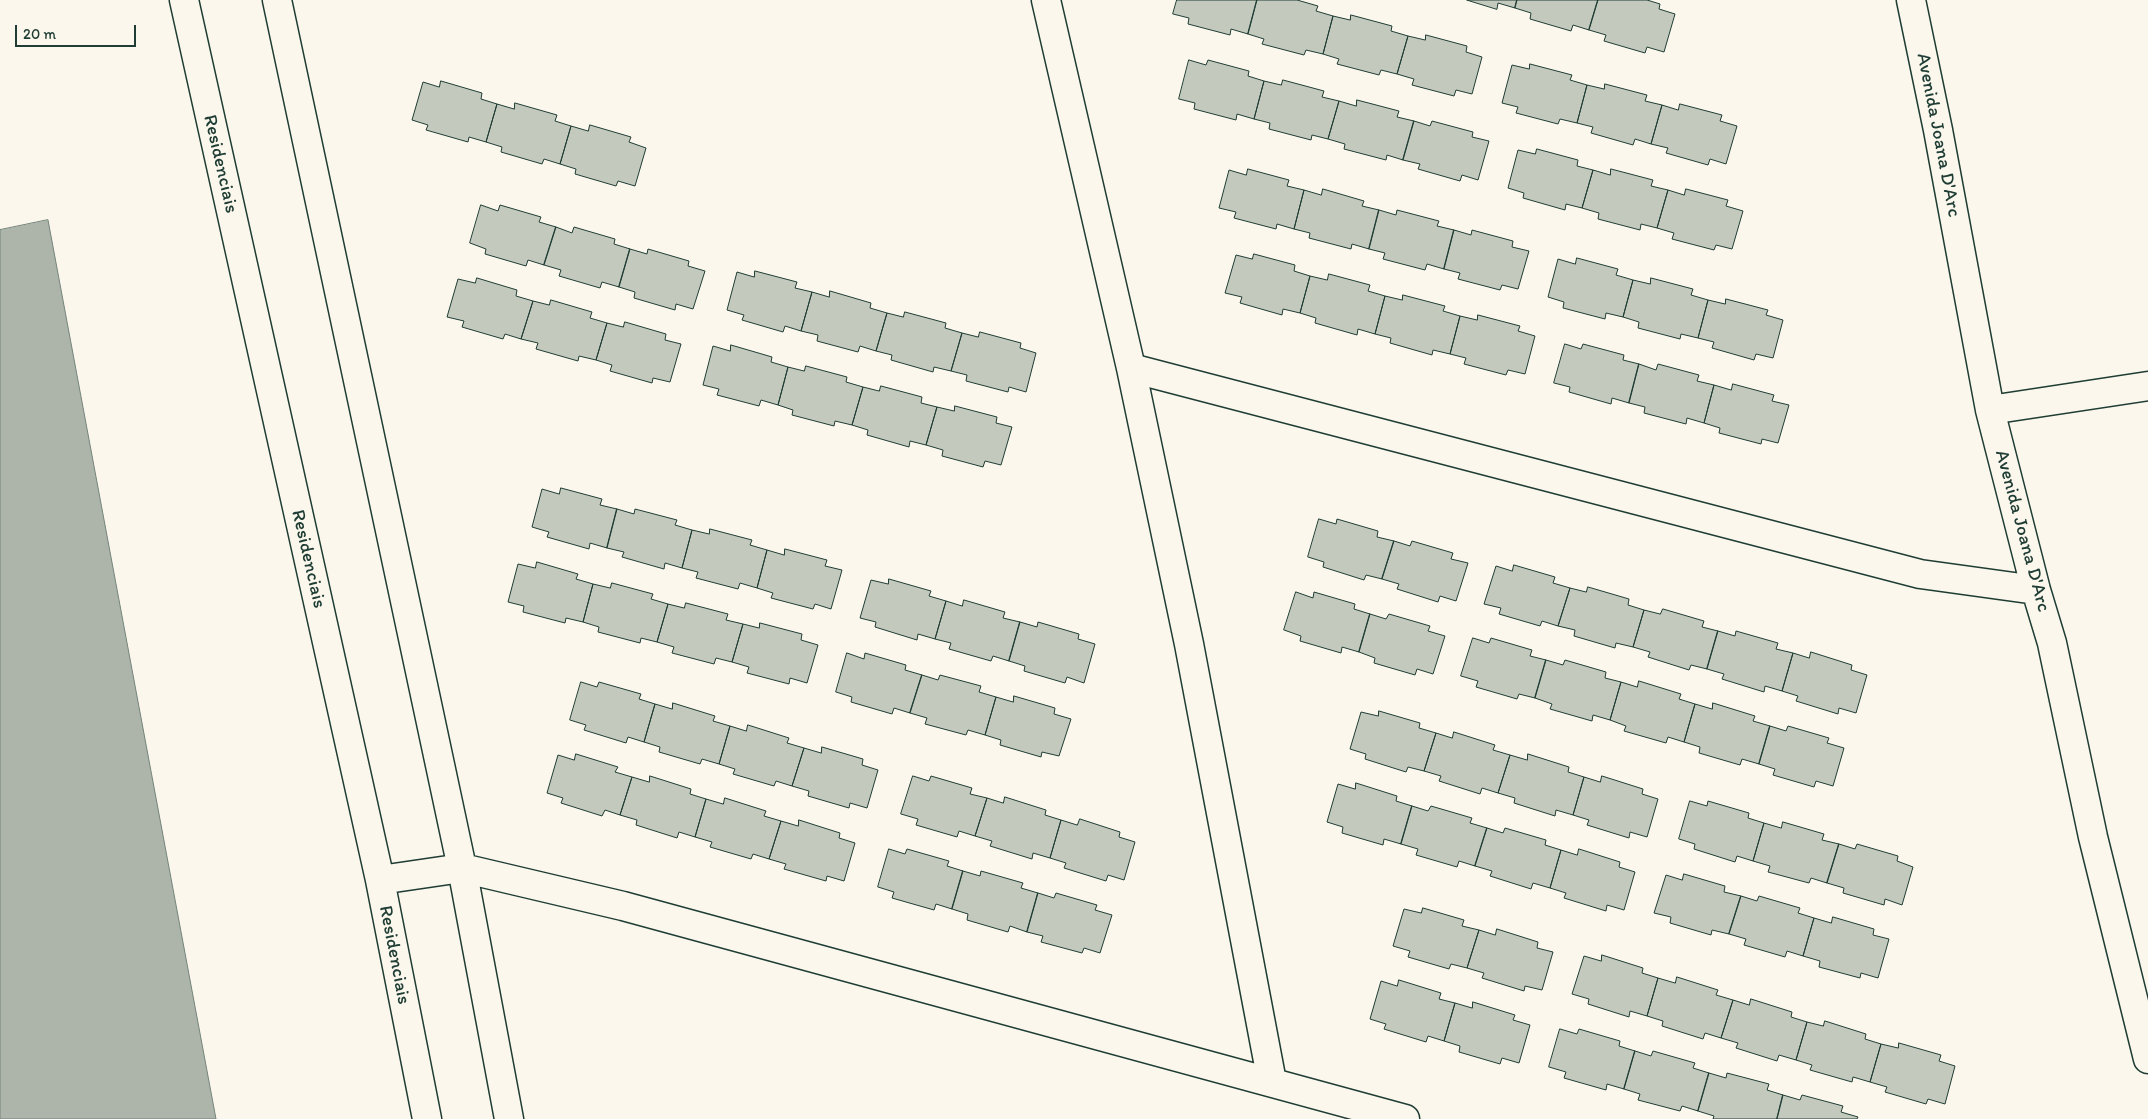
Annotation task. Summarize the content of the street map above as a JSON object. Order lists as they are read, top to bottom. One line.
{"streets":{"street":["Avenida Joana D'Arc","Residenciais"]},"scale_bar":"20 m"}
